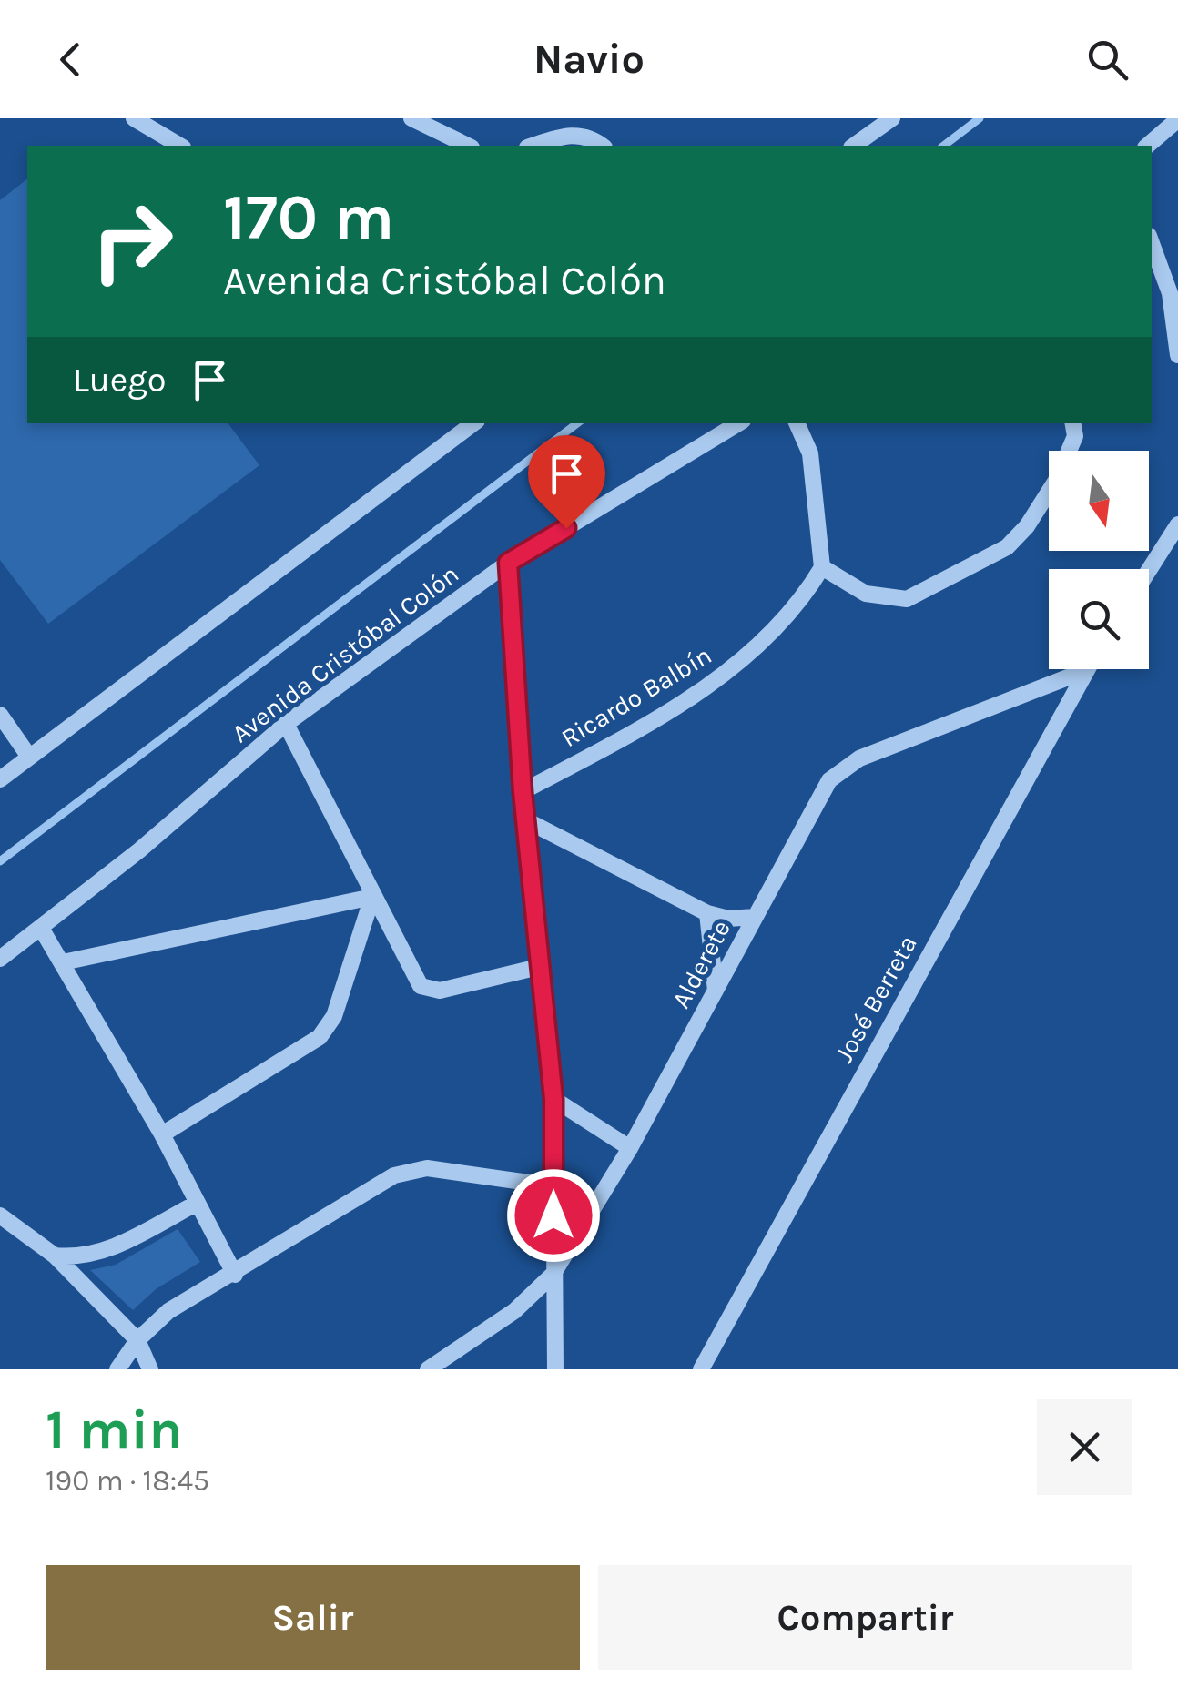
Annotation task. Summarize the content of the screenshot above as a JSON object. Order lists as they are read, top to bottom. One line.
{"streets":{"street":["Avenida Cristóbal Colón","Ricardo Balbín","Alderete","José Berreta"]},"crossings":[["Alderete","José Berreta"]],"north":"bottom","page":{"header":"Navio","turn":["170 m","Avenida Cristóbal Colón"],"then":"Luego","heading":["1 min","190 m · 18:45"],"buttons":["Salir","Compartir"]}}
